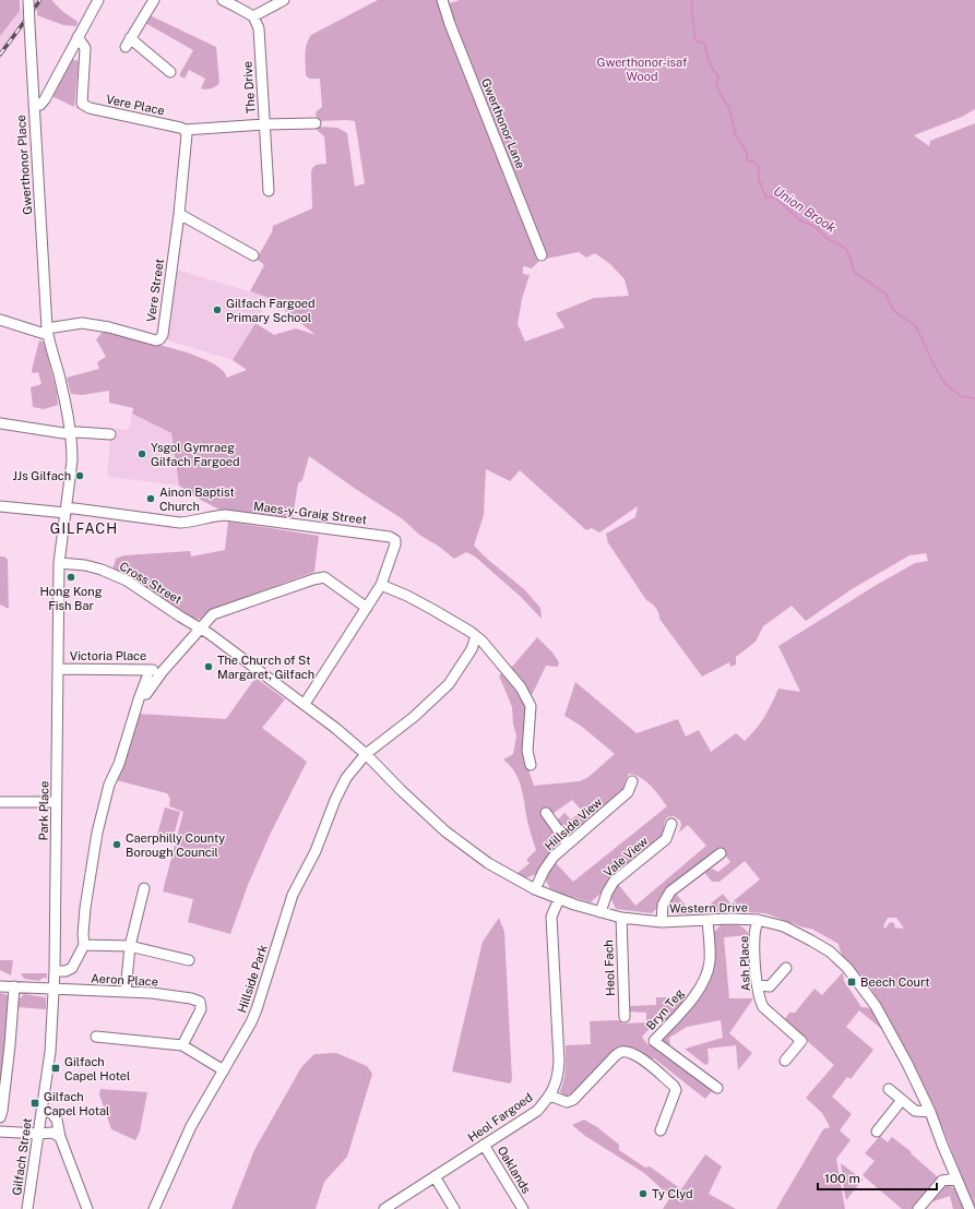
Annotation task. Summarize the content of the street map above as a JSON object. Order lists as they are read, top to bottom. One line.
{"streets":{"street":["The Drive","Vere Place","Gwerthonor Lane","Gwerthonor Place","Vere Street","Maes-y-Graig Street","Cross Street","Victoria Place","Park Place","Hillside View","Vale View","Western Drive","Ash Place","Heol Fach","Hillside Park","Aeron Place","Bryn Teg","Heol Fargoed","Gilfach Street","Oaklands"]},"crossings":[["The Drive","Vere Place"],["Vere Place","Vere Street"],["Gwerthonor Place","Vere Street"],["Gwerthonor Place","Park Place"],["Maes-y-Graig Street","Park Place"],["Cross Street","Park Place"],["Cross Street","Western Drive"],["Victoria Place","Park Place"],["Park Place","Aeron Place"],["Park Place","Gilfach Street"],["Hillside View","Western Drive"],["Vale View","Western Drive"],["Western Drive","Ash Place"],["Western Drive","Heol Fach"],["Western Drive","Hillside Park"],["Western Drive","Bryn Teg"],["Western Drive","Heol Fargoed"],["Heol Fargoed","Oaklands"]],"districts":["GILFACH"],"water":["Union Brook"],"parks":["Gwerthonor-isaf Wood"],"places":{"other":["Gilfach Fargoed Primary School","Ysgol Gymraeg Gilfach Fargoed","JJs Gilfach","Ainon Baptist Church","Hong Kong Fish Bar","The Church of St Margaret, Gilfach","Caerphilly County Borough Council","Ty Clyd"],"transit":["Beech Court","Gilfach Capel Hotel","Gilfach Capel Hotal"]},"scale_bar":"100 m"}
